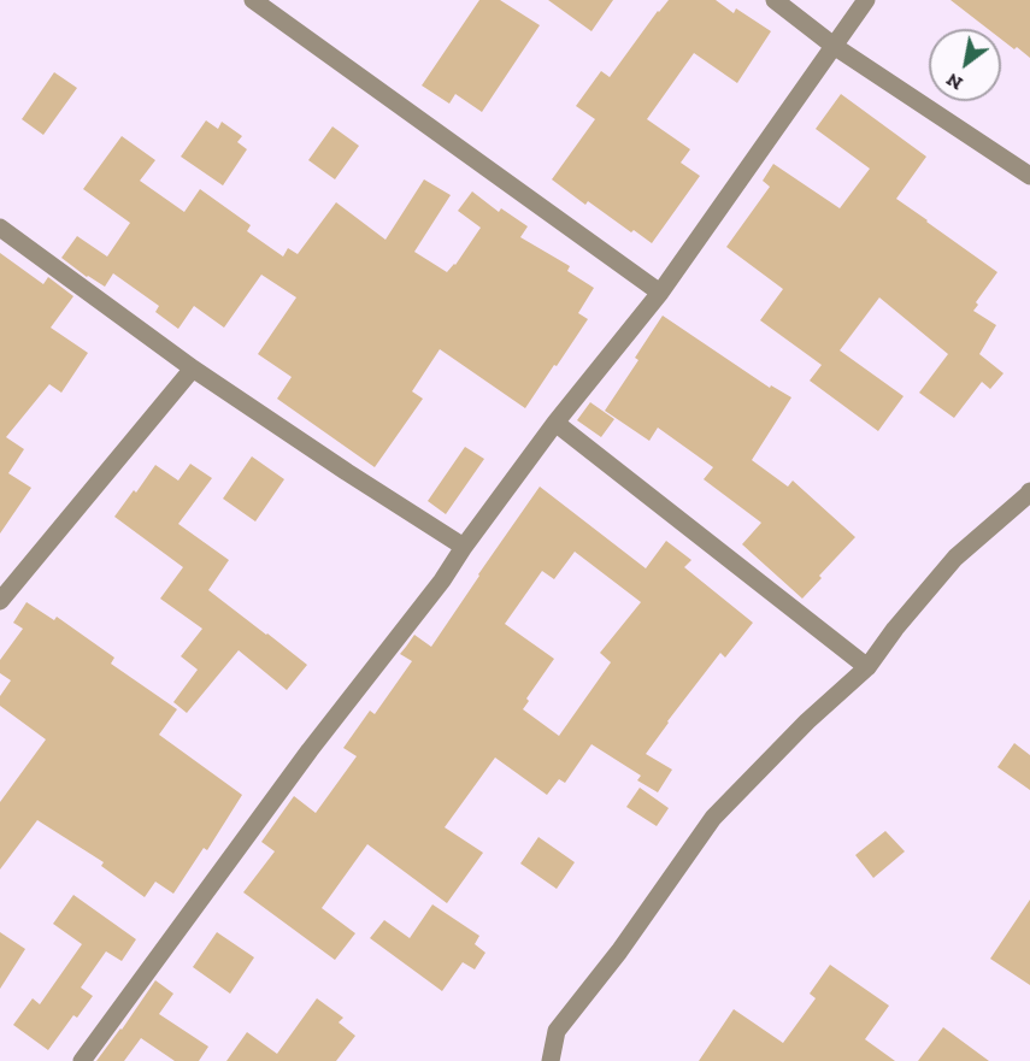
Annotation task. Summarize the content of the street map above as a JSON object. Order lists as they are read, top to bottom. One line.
{"north":"bottom left"}
